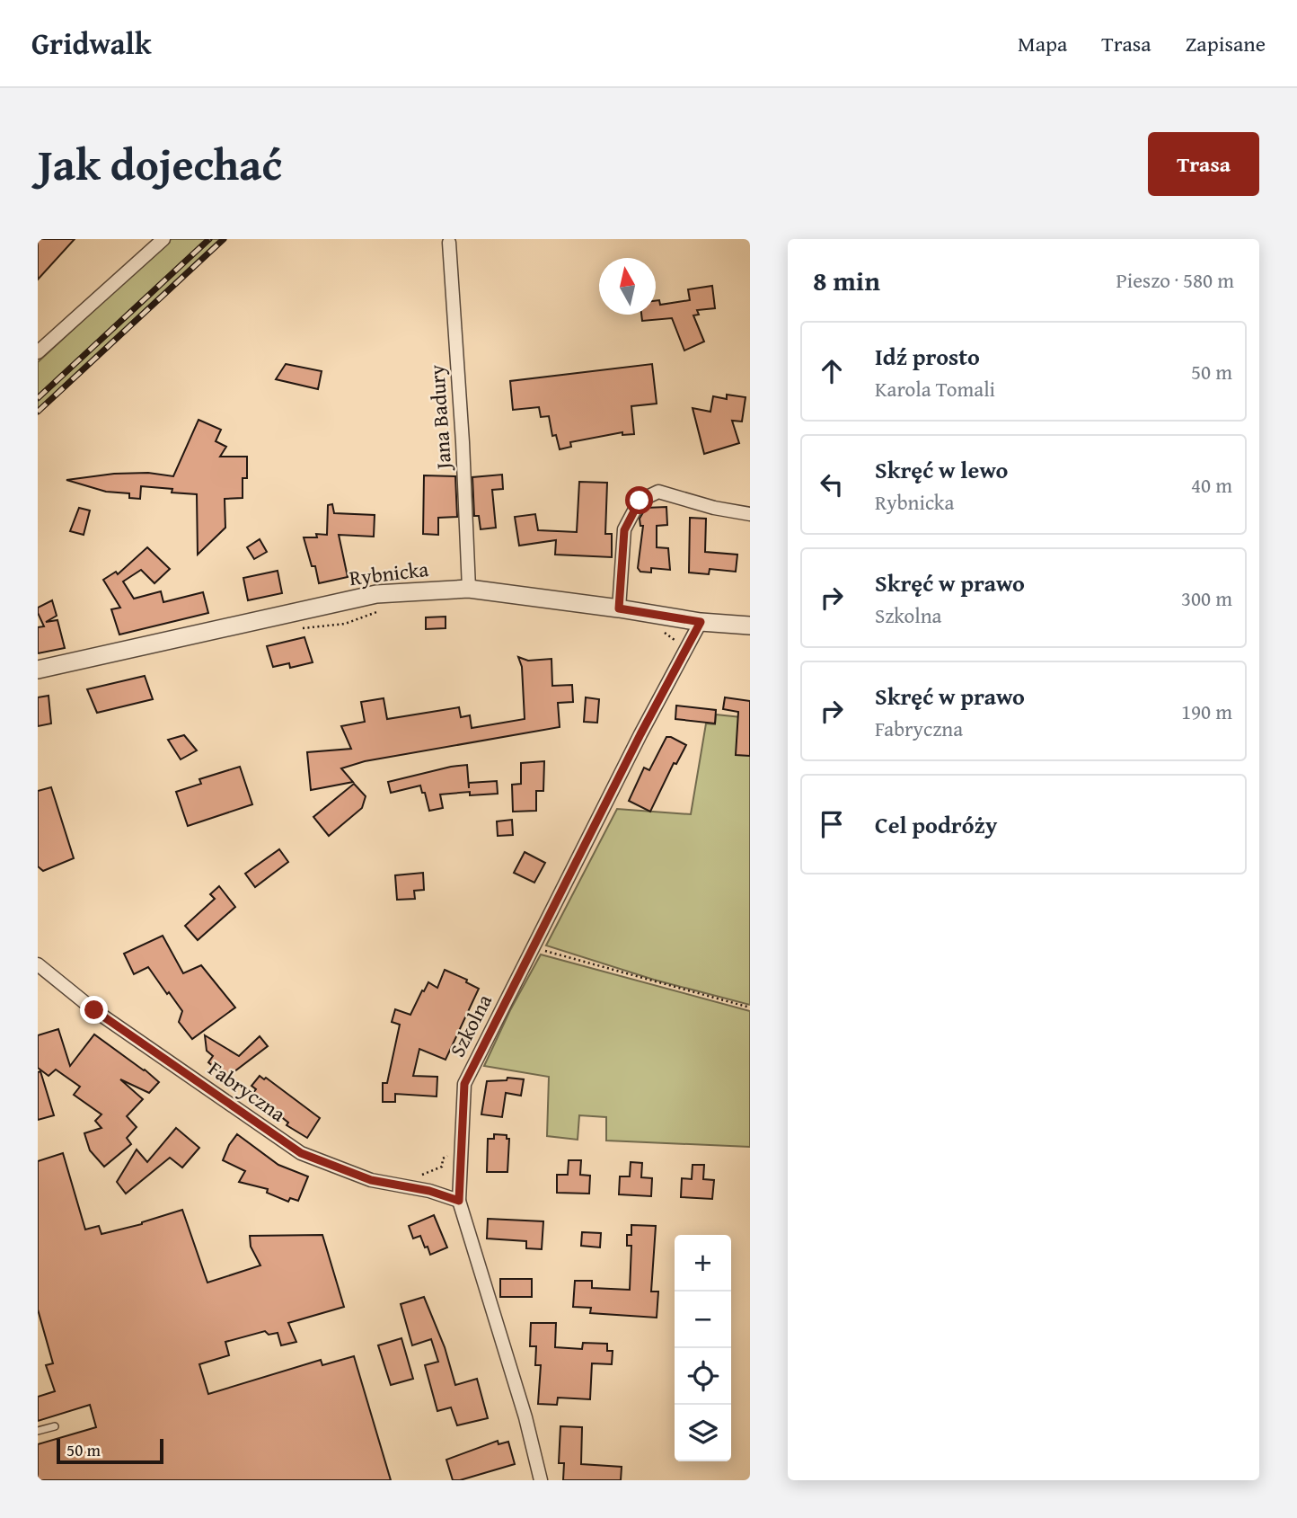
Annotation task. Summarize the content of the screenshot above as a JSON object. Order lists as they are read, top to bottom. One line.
{"streets":{"street":["Jana Badury","Rybnicka","Szkolna","Fabryczna"]},"crossings":[["Jana Badury","Rybnicka"],["Rybnicka","Szkolna"],["Szkolna","Fabryczna"]],"scale_bar":"50 m","north":"top","page":{"header":"Gridwalk","nav":["Mapa","Trasa","Zapisane"],"title":"Jak dojechać","buttons":"Trasa","heading":["8 min","Pieszo · 580 m"],"list":[["Idź prosto","Karola Tomali","50 m"],["Skręć w lewo","Rybnicka","40 m"],["Skręć w prawo","Szkolna","300 m"],["Skręć w prawo","Fabryczna","190 m"],"Cel podróży"],"map_buttons":["+","−"],"scale":"50 m"}}
